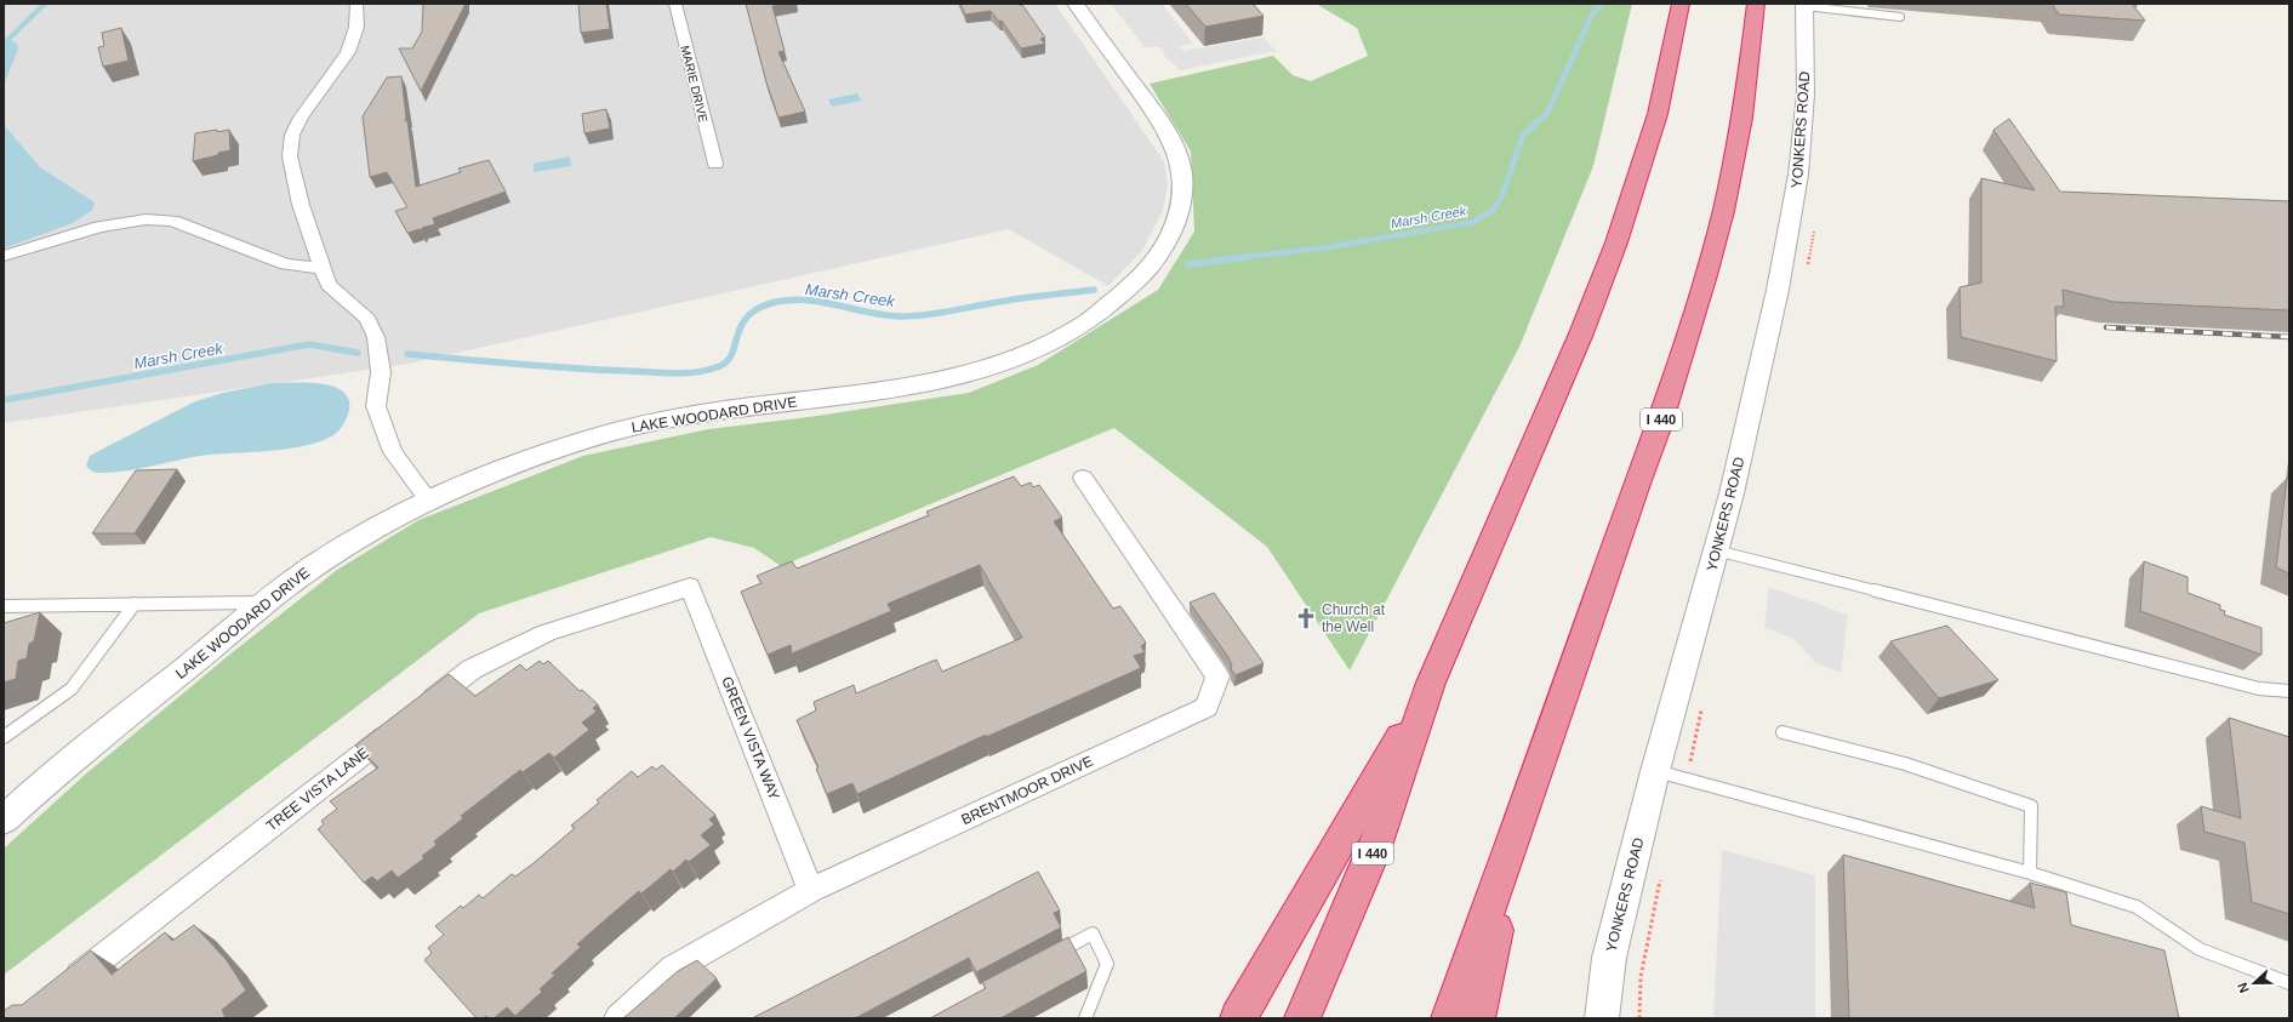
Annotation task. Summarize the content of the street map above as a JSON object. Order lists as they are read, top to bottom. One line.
{"streets":{"highway":["I 440"],"street":["MARIE DRIVE","YONKERS ROAD","LAKE WOODARD DRIVE","GREEN VISTA WAY","TREE VISTA LANE","BRENTMOOR DRIVE"]},"crossings":[["GREEN VISTA WAY","TREE VISTA LANE"],["GREEN VISTA WAY","BRENTMOOR DRIVE"]],"water":["Marsh Creek"],"places":{"church":["Church at the Well"]},"north":"left"}
